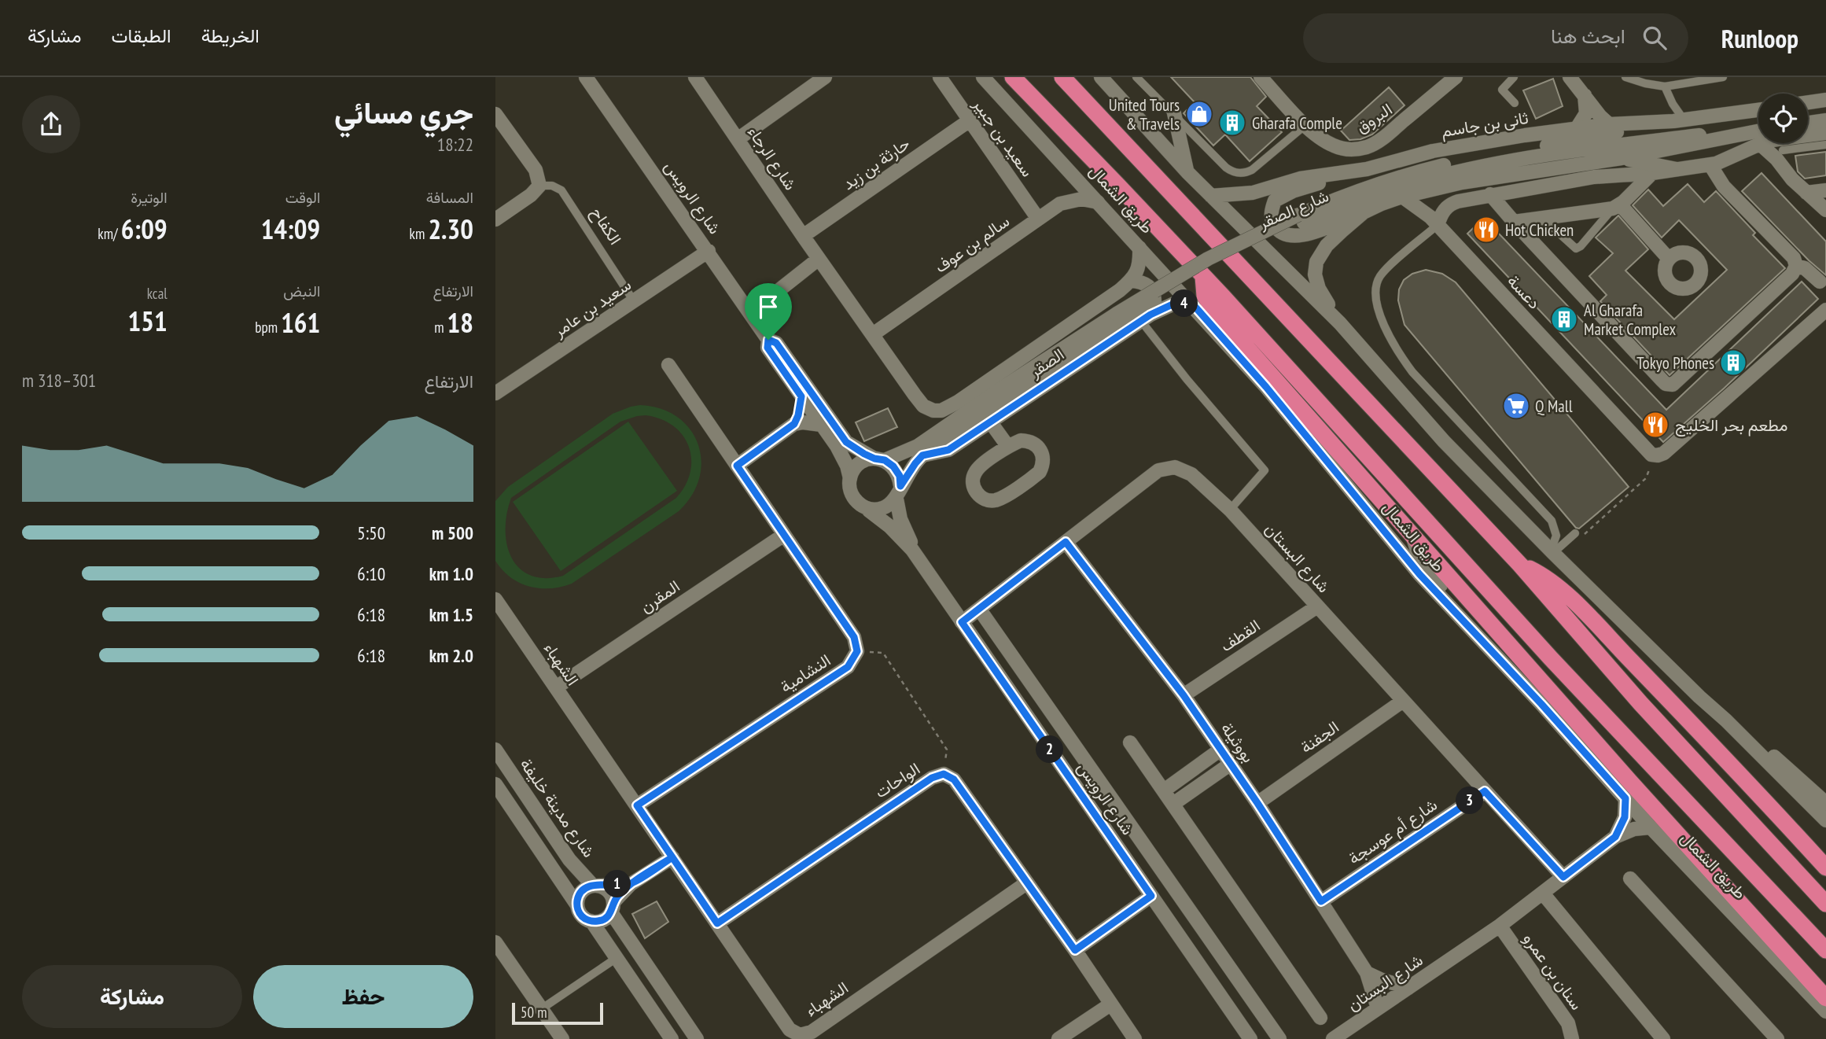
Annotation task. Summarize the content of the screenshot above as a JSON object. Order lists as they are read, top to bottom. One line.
{"streets":{"highway":["طريق الشمال"],"street":["البروق","ثانى بن جاسم","سعيد بن جبير","شارع الرجاء","حارثة بن زيد","شارع الرويس","شارع الصقر","سالم بن عوف","دعسة","سعيد بن عامر","الصقر","شارع البستان","المقرن","القطف","الشهباء","النشامية","الجفنة","بووثيلة","الواحات","شارع مدينة خليفة","شارع أم عوسجة","سنان بن عمرو"],"lane":["الكفاح"]},"crossings":[["ثانى بن جاسم","شارع الصقر"],["سعيد بن جبير","حارثة بن زيد"],["سعيد بن جبير","سالم بن عوف"],["شارع الرجاء","حارثة بن زيد"],["شارع الرجاء","سالم بن عوف"],["شارع الرجاء","الصقر"],["شارع الرويس","شارع الصقر"],["شارع الرويس","سعيد بن عامر"],["شارع الرويس","شارع البستان"],["طريق الشمال","سالم بن عوف"],["طريق الشمال","الصقر"],["طريق الشمال","شارع البستان"],["شارع الصقر","الصقر"],["الكفاح","سعيد بن عامر"],["شارع البستان","القطف"],["شارع البستان","الجفنة"],["شارع البستان","بووثيلة"],["شارع البستان","شارع أم عوسجة"],["شارع البستان","سنان بن عمرو"],["المقرن","الشهباء"],["القطف","بووثيلة"],["الشهباء","النشامية"],["الشهباء","الواحات"],["الجفنة","بووثيلة"],["بووثيلة","شارع أم عوسجة"]],"places":{"shop":["United Tours & Travels"],"building":["Gharafa Comple","Al Gharafa Market Complex","Tokyo Phones"],"restaurant":["Hot Chicken","مطعم بحر الخليج"],"supermarket":["Q Mall"]},"scale_bar":"50 m","page":{"header":"Runloop","search":"ابحث هنا","nav":["الخريطة","الطبقات","مشاركة"],"heading":["جري مسائي","18:22"],"stats":[["المسافة","2.30 km"],["الوقت","14:09"],["الوتيرة","6:09 /km"],["الارتفاع","18 m"],["النبض","161 bpm"],["kcal","151"]],"pins":["4","2","3","1"],"chart":["الارتفاع","301–318 m"],"list":[{"name":"500 m","note":"5:50"},{"name":"1.0 km","note":"6:10"},{"name":"1.5 km","note":"6:18"},{"name":"2.0 km","note":"6:18"}],"buttons":["حفظ","مشاركة"],"scale":"50 m"}}
